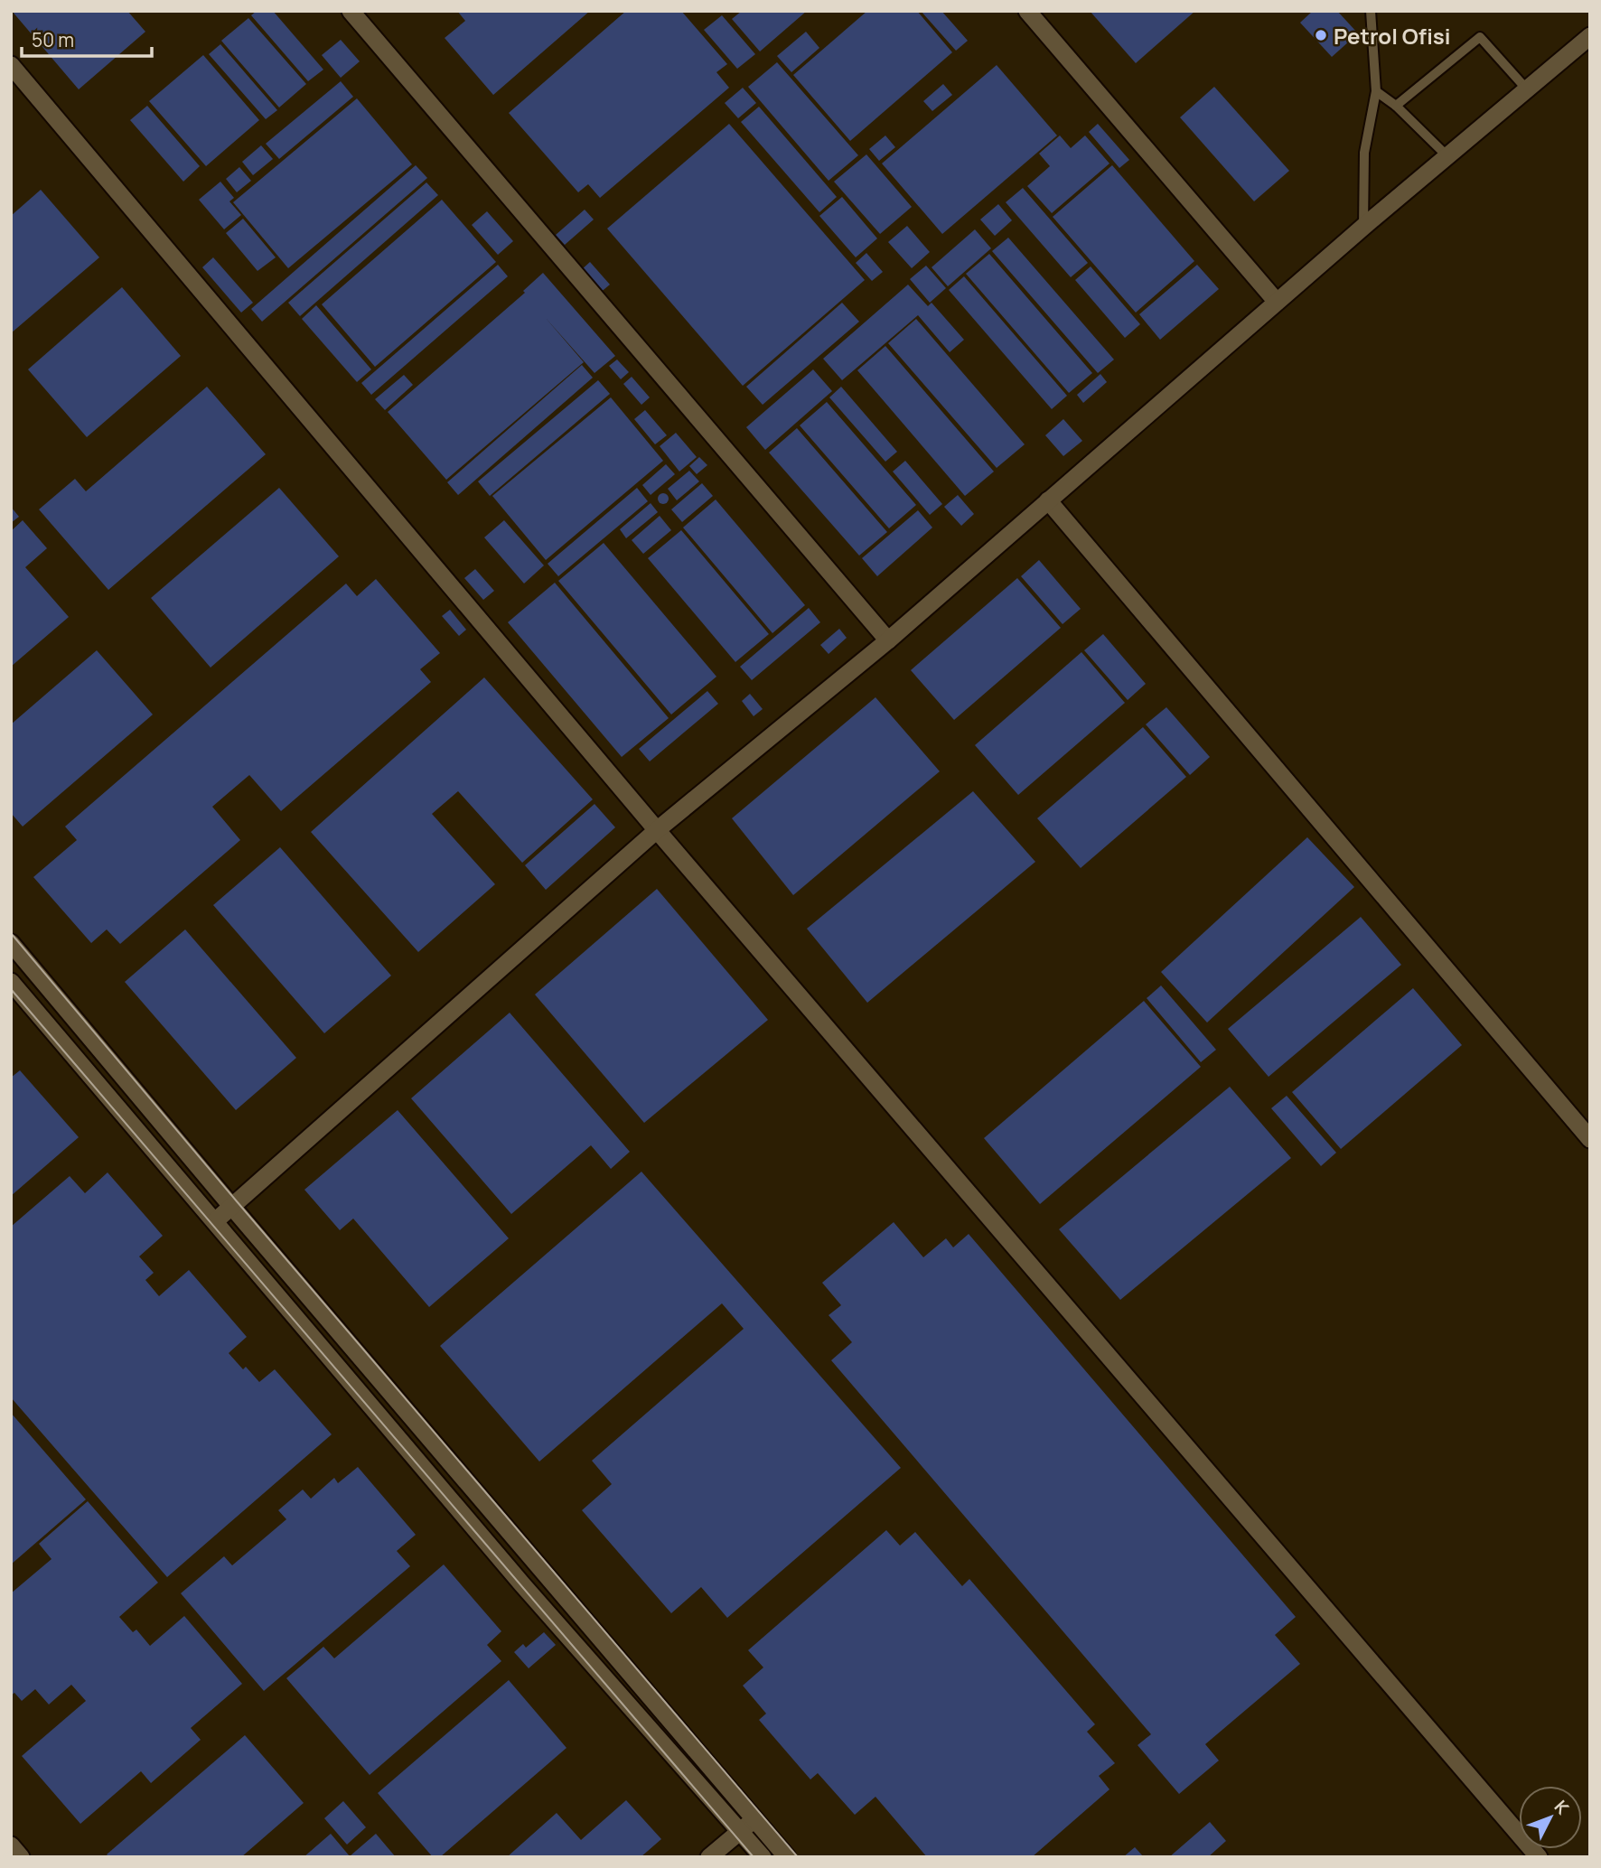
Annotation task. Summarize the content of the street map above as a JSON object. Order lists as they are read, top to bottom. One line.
{"places":["Petrol Ofisi"],"scale_bar":"50 m","north":"top right"}
